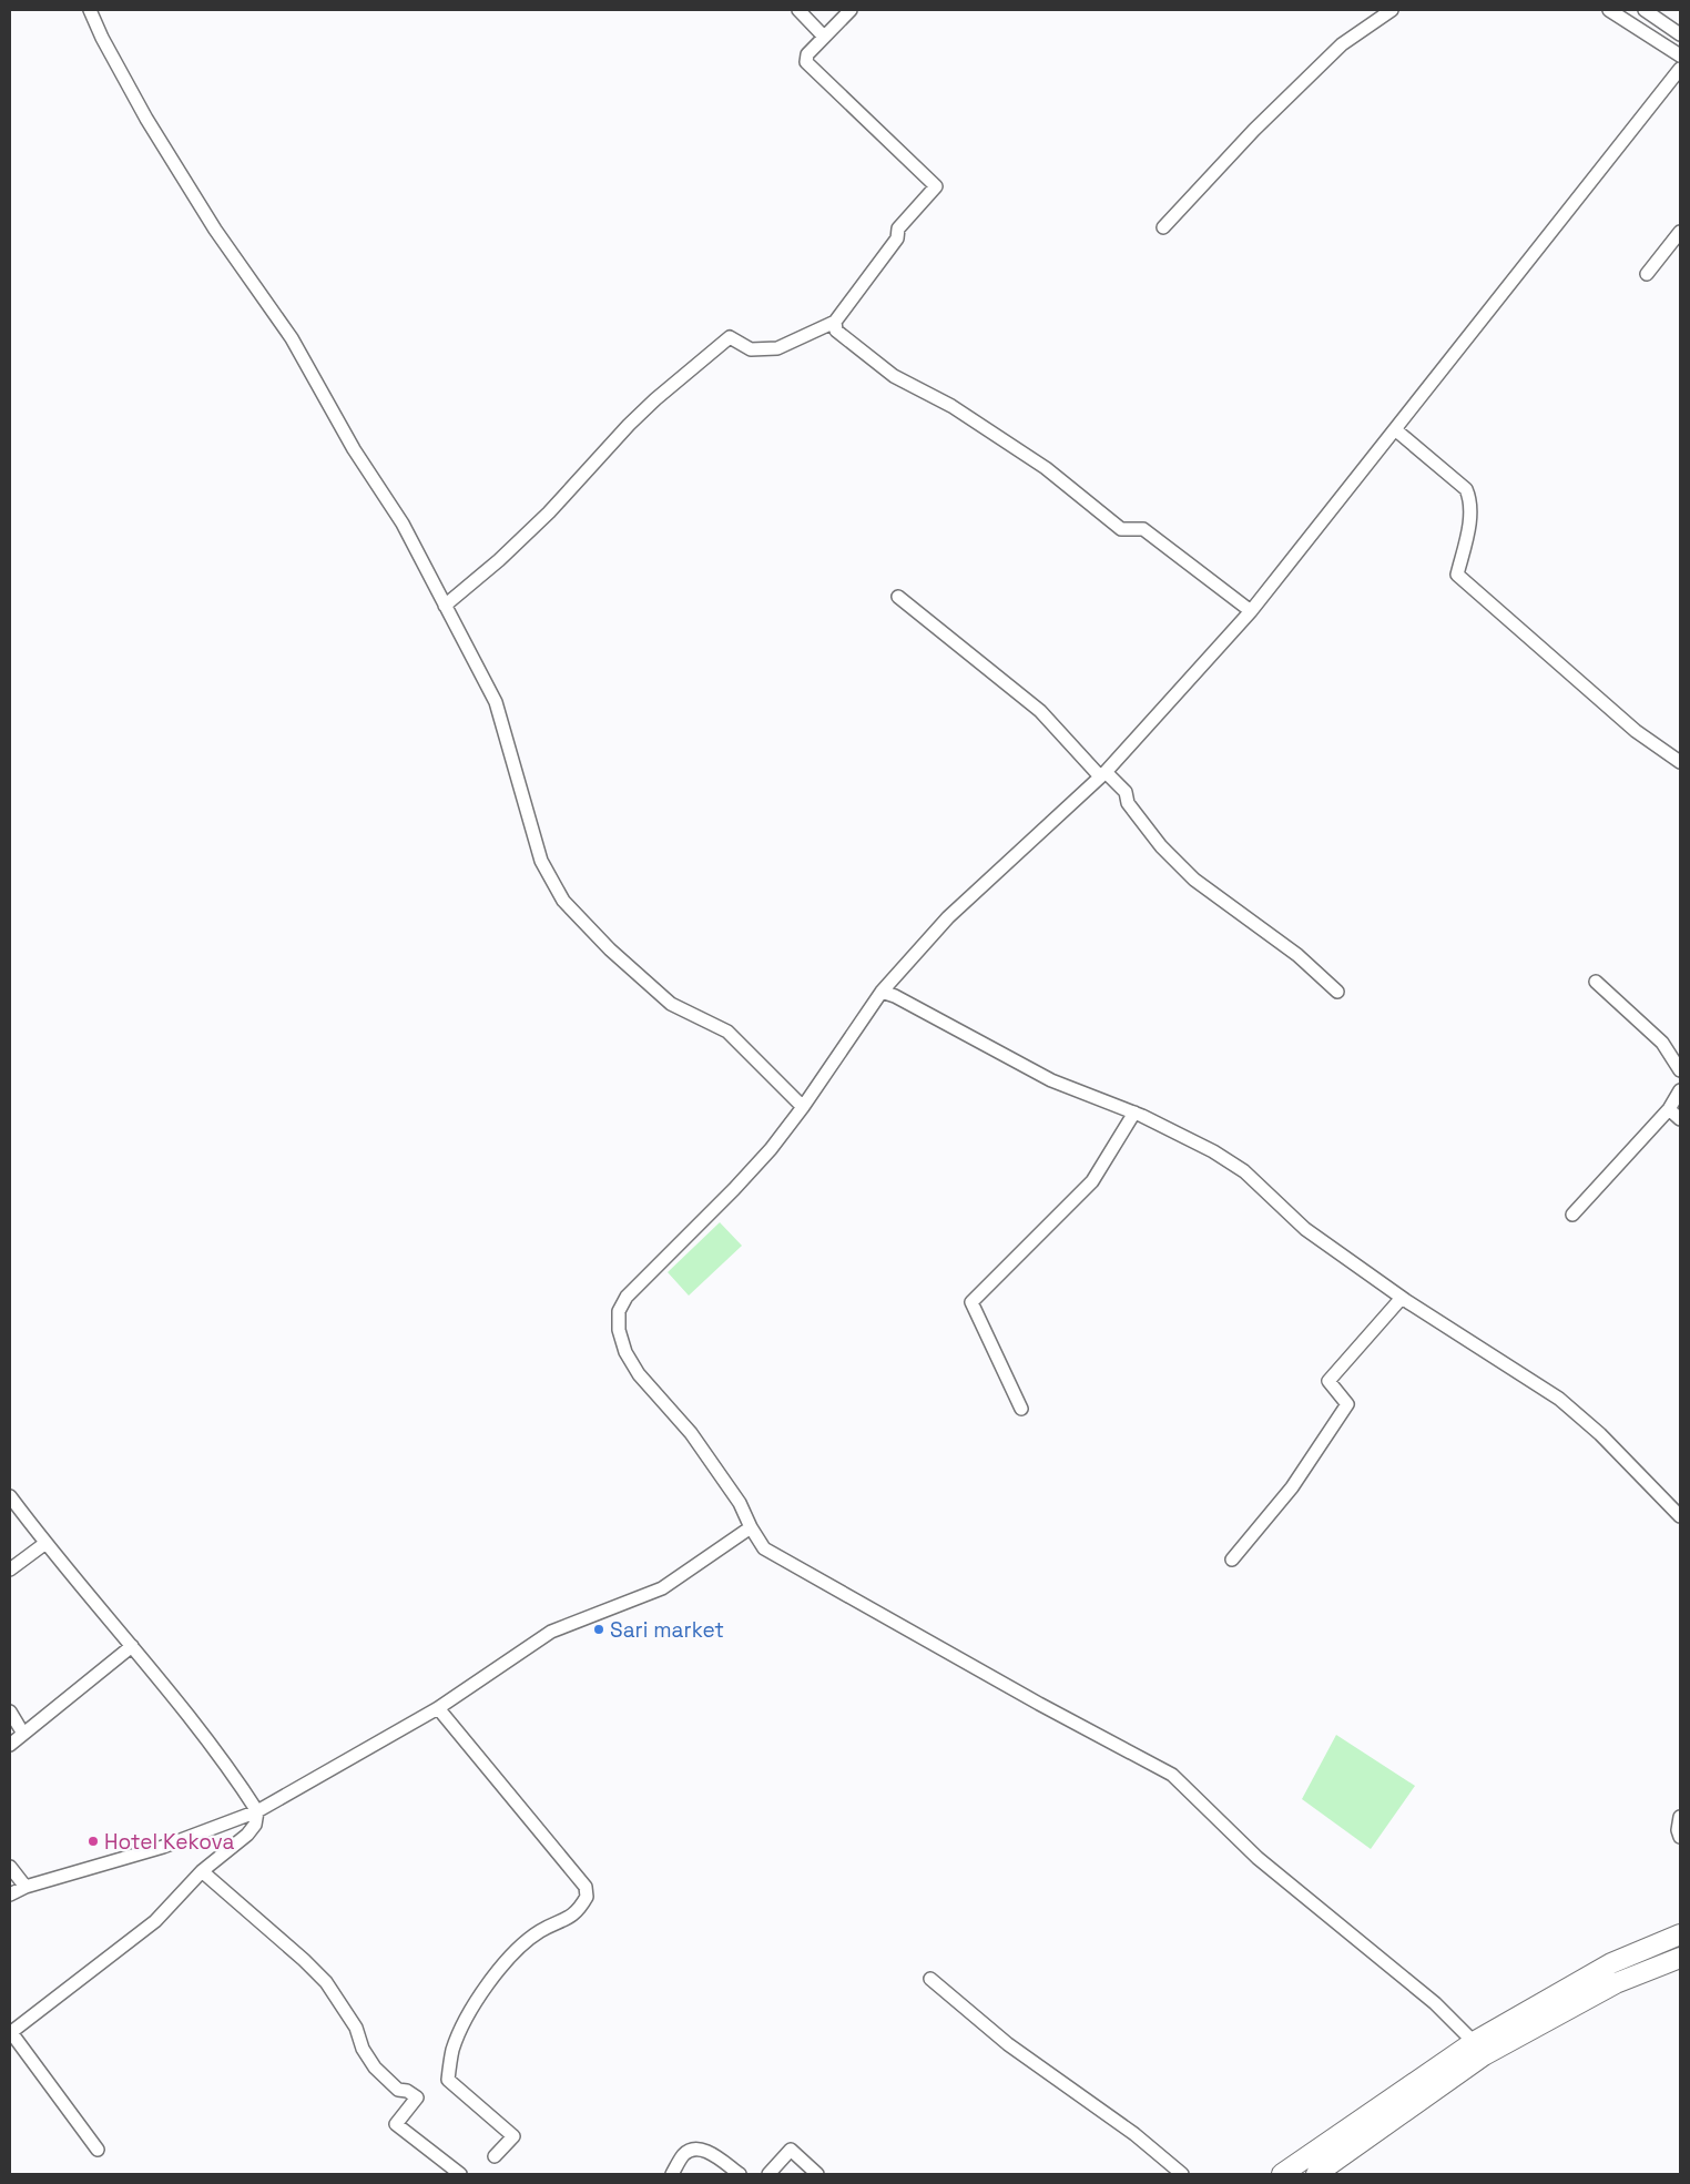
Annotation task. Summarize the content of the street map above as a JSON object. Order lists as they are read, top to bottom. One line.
{"places":["Sari market","Hotel Kekova"]}
